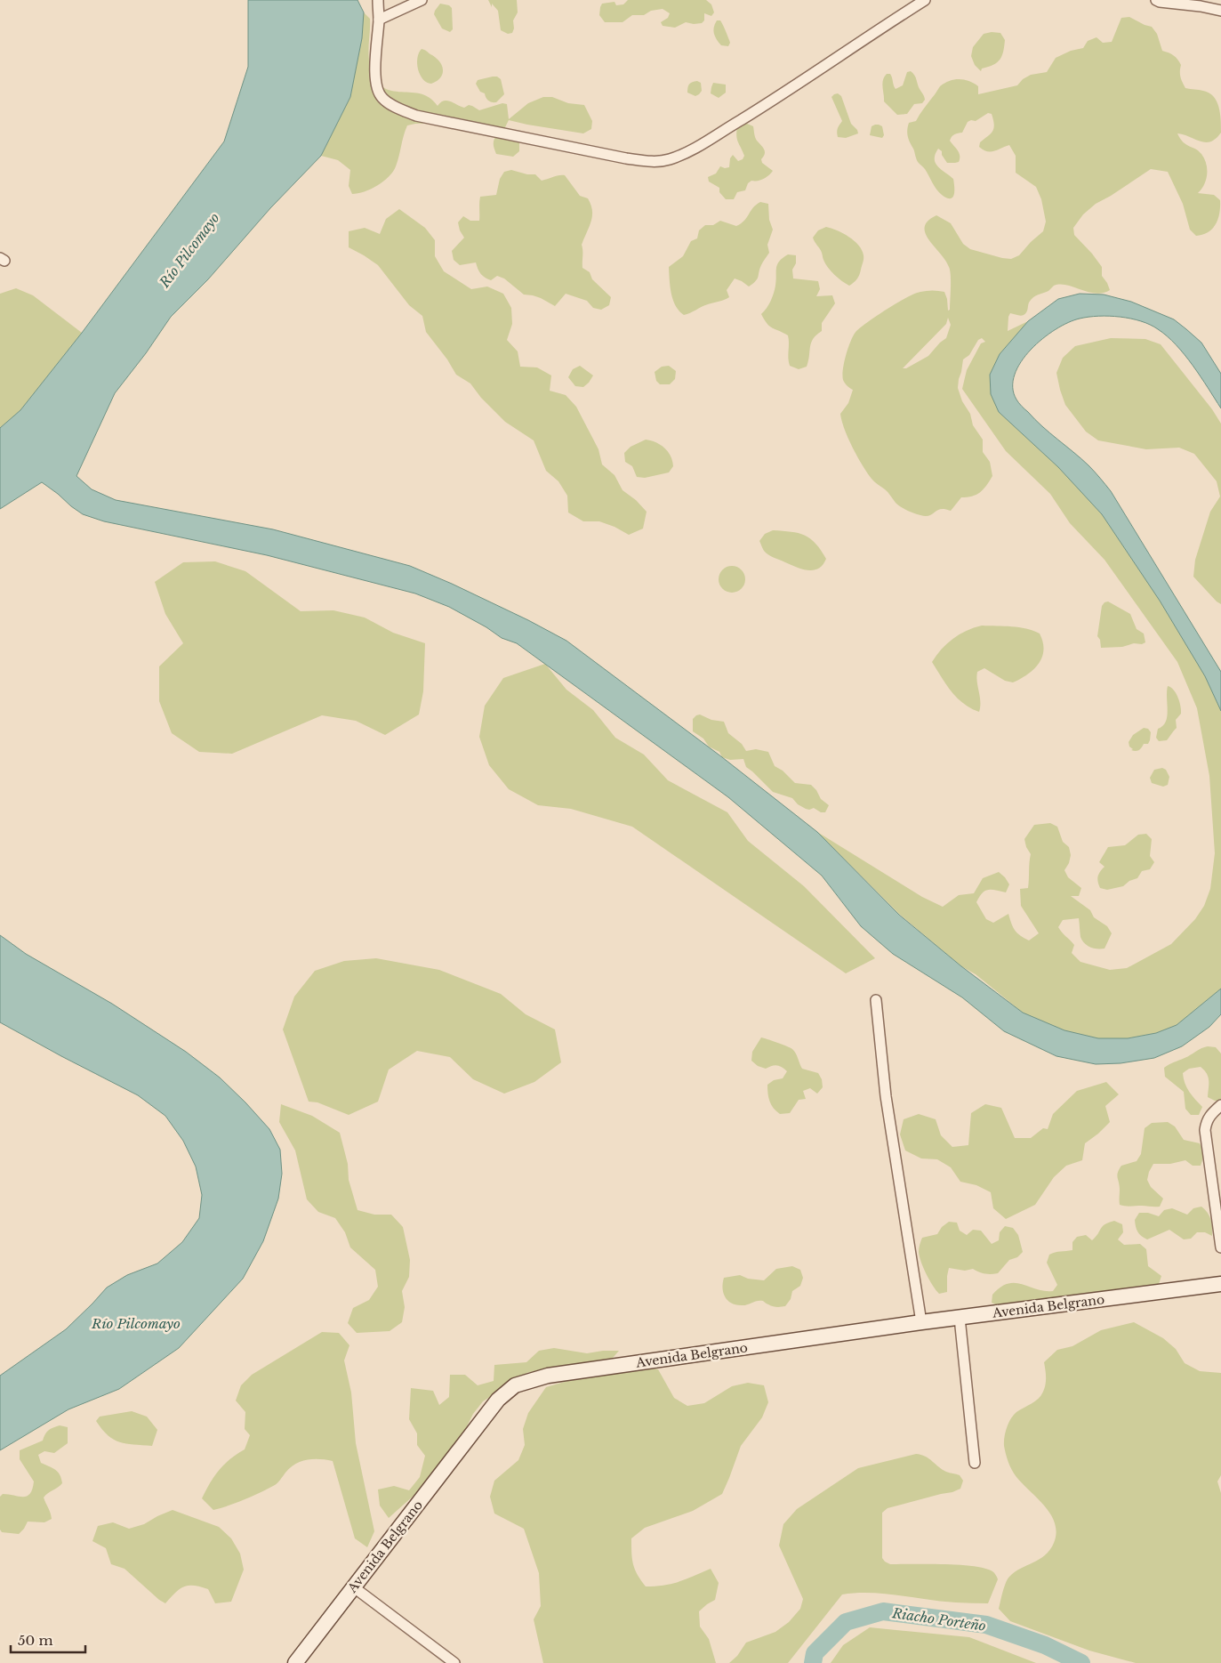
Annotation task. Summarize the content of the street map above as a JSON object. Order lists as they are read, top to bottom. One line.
{"streets":{"street":["Avenida Belgrano"]},"water":["Río Pilcomayo","Riacho Porteño"],"scale_bar":"50 m"}
